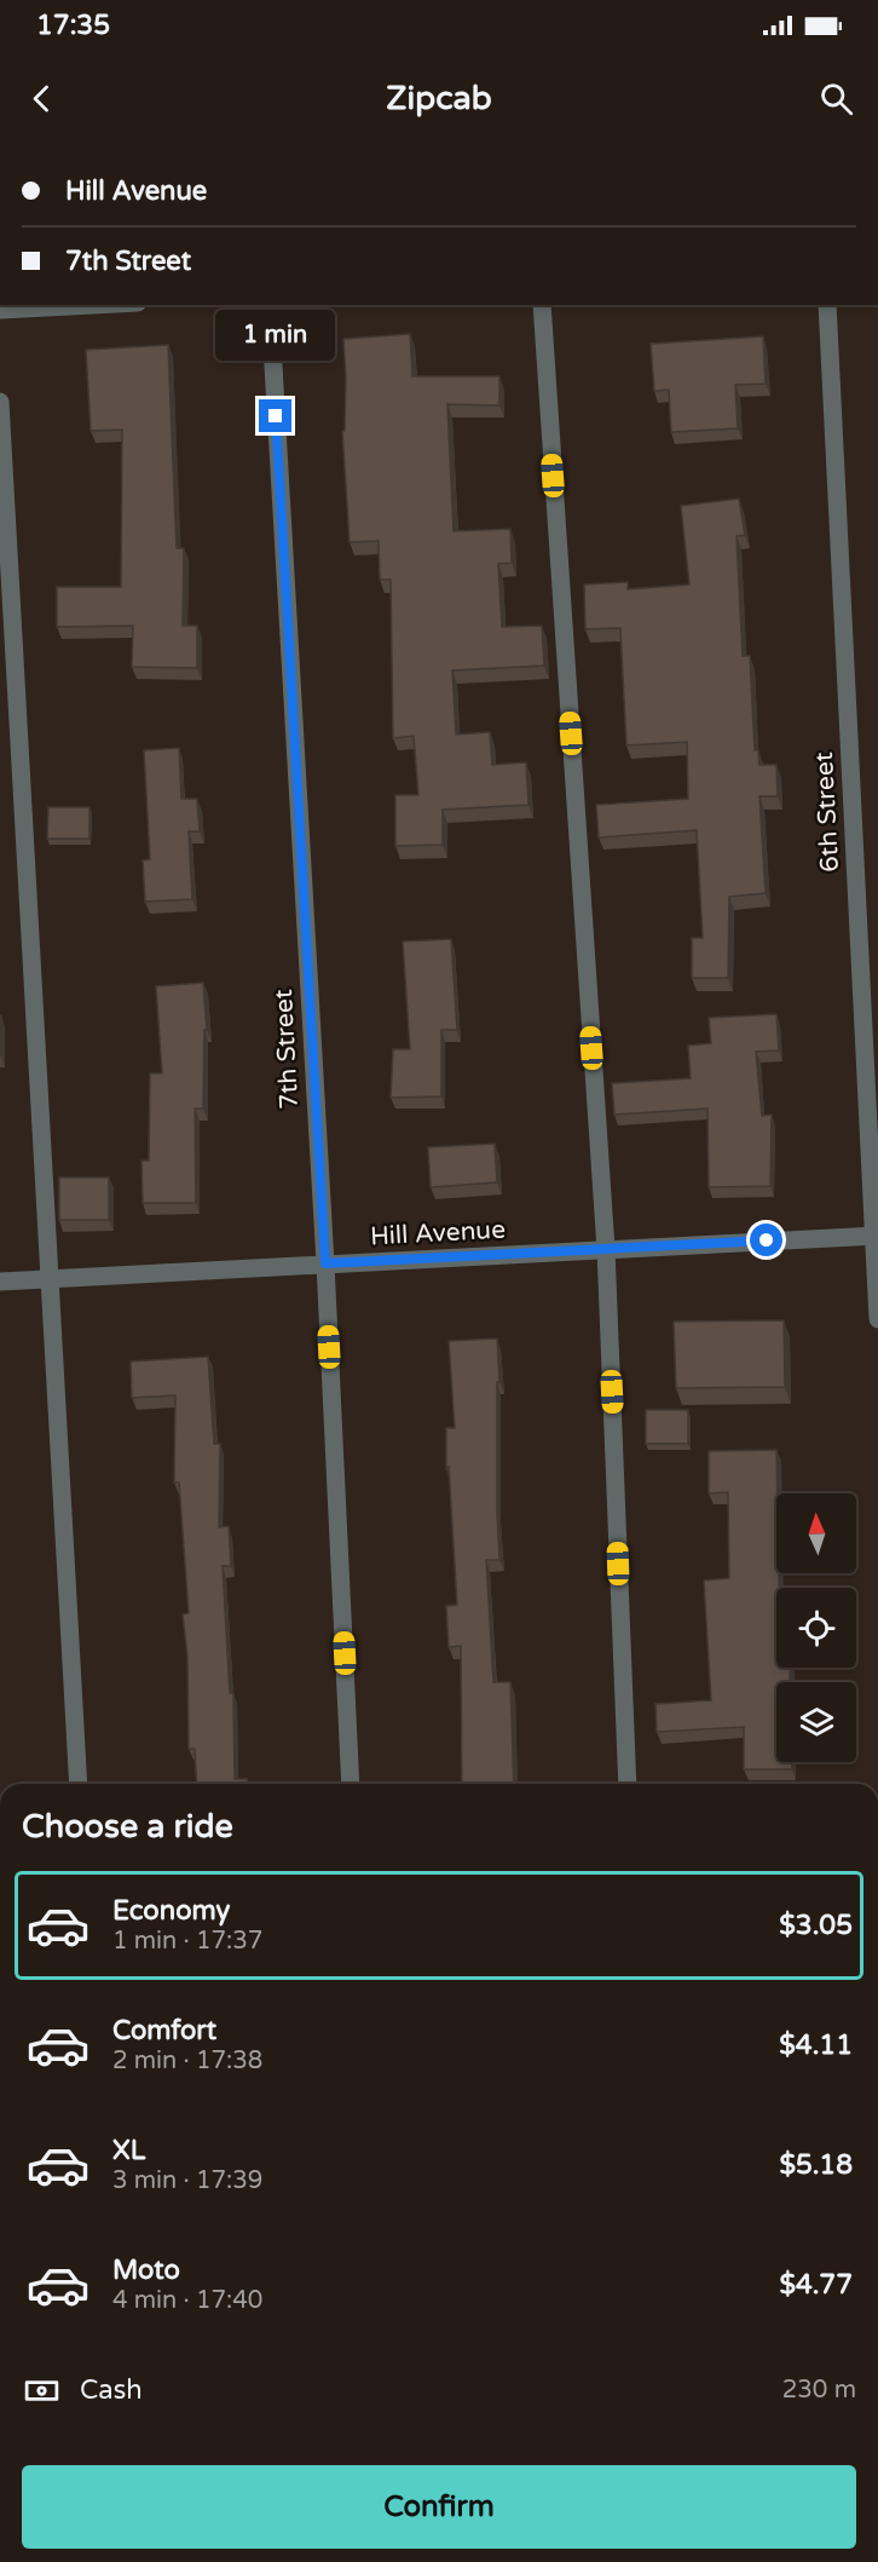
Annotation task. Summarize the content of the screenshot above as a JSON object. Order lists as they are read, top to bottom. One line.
{"streets":{"street":["6th Street","7th Street","Hill Avenue"]},"crossings":[["6th Street","Hill Avenue"],["7th Street","Hill Avenue"]],"north":"top","page":{"status":"17:35","header":"Zipcab","banner":["Hill Avenue","7th Street"],"bubble":"1 min","heading":"Choose a ride","list":[{"name":"Economy","note":"1 min · 17:37","value":"$3.05"},{"name":"Comfort","note":"2 min · 17:38","value":"$4.11"},{"name":"XL","note":"3 min · 17:39","value":"$5.18"},{"name":"Moto","note":"4 min · 17:40","value":"$4.77"}],"pay":["Cash","230 m"],"buttons":"Confirm"}}
